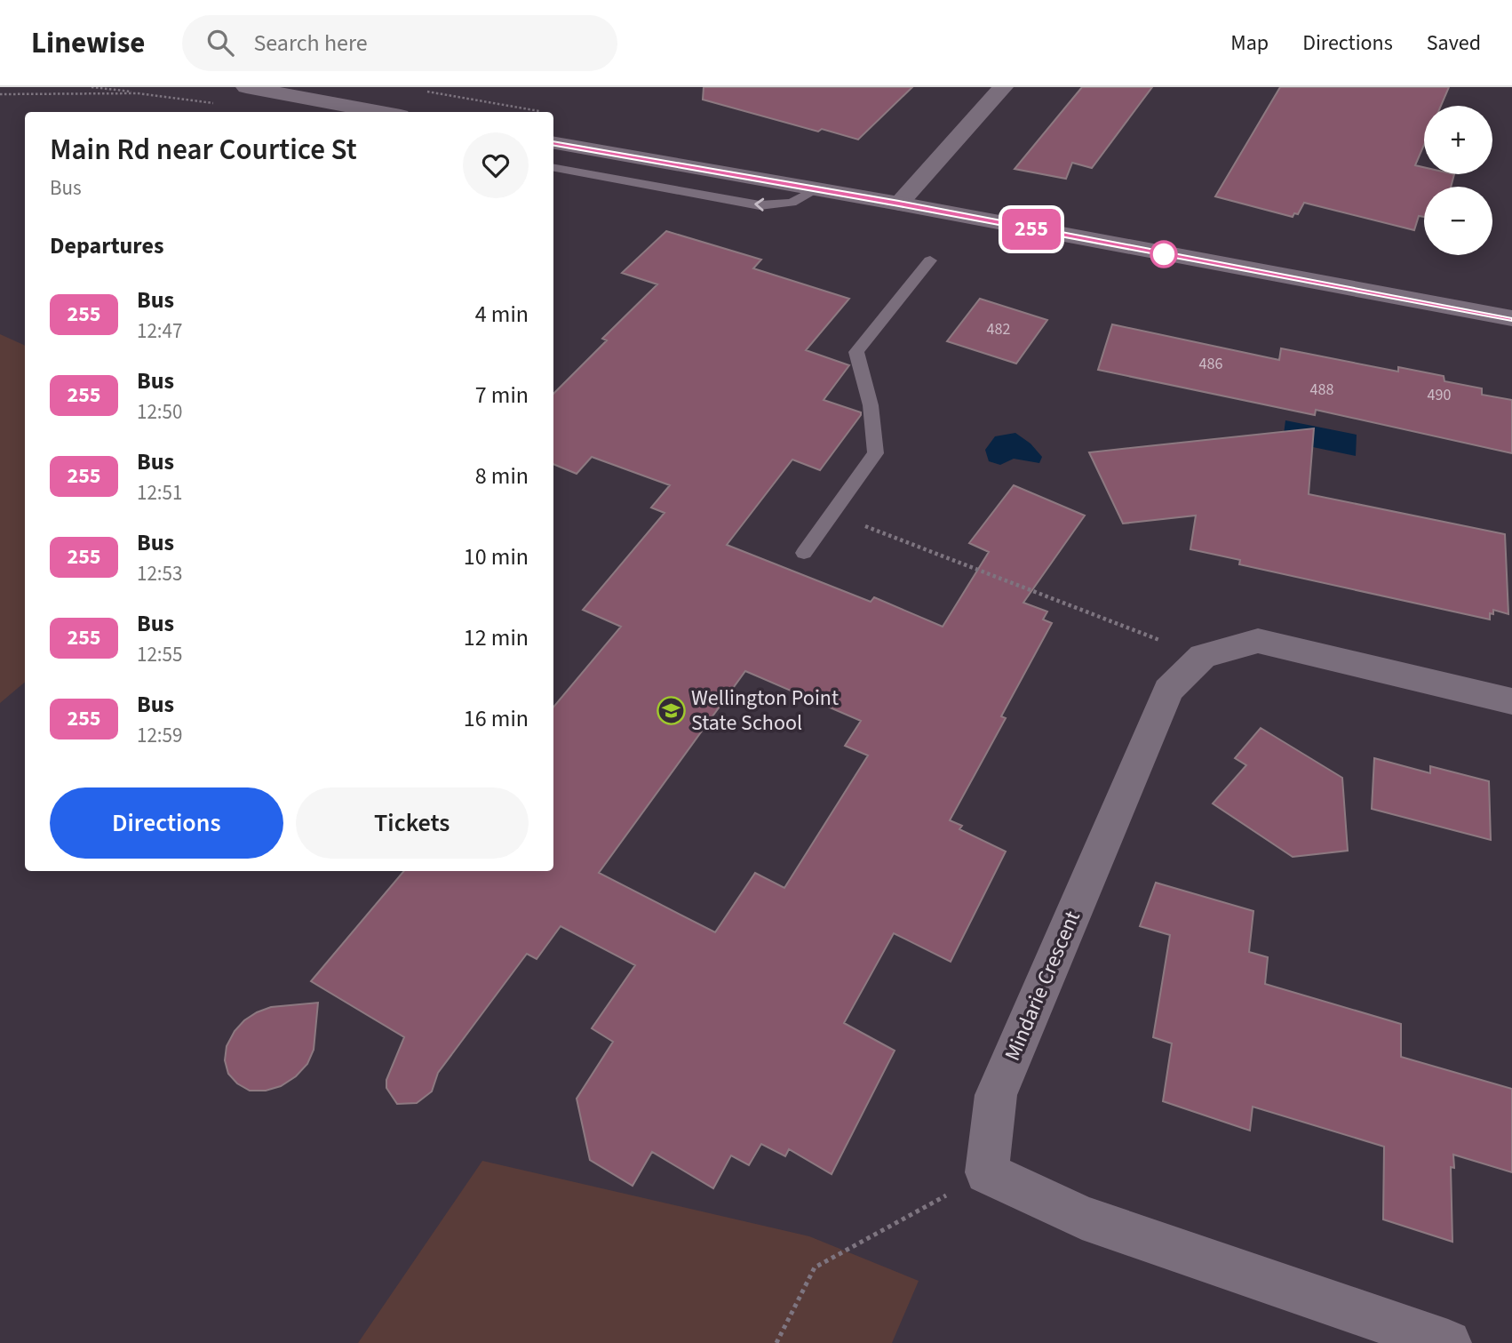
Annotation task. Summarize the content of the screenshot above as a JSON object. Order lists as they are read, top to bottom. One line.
{"streets":{"main road":["Mindarie Crescent"]},"places":{"school or university":["Wellington Point State School"]},"lines":["bus line 255"],"house_numbers":["482","486","488","490"],"page":{"header":"Linewise","search":"Search here","nav":["Map","Directions","Saved"],"on_map":"255","map_buttons":["+","−"],"heading":[["Main Rd near Courtice St","Bus"],"Departures"],"list":[{"mark":"255","name":"Bus","note":"12:47","value":"4 min"},{"mark":"255","name":"Bus","note":"12:50","value":"7 min"},{"mark":"255","name":"Bus","note":"12:51","value":"8 min"},{"mark":"255","name":"Bus","note":"12:53","value":"10 min"},{"mark":"255","name":"Bus","note":"12:55","value":"12 min"},{"mark":"255","name":"Bus","note":"12:59","value":"16 min"}],"buttons":["Directions","Tickets"]}}
